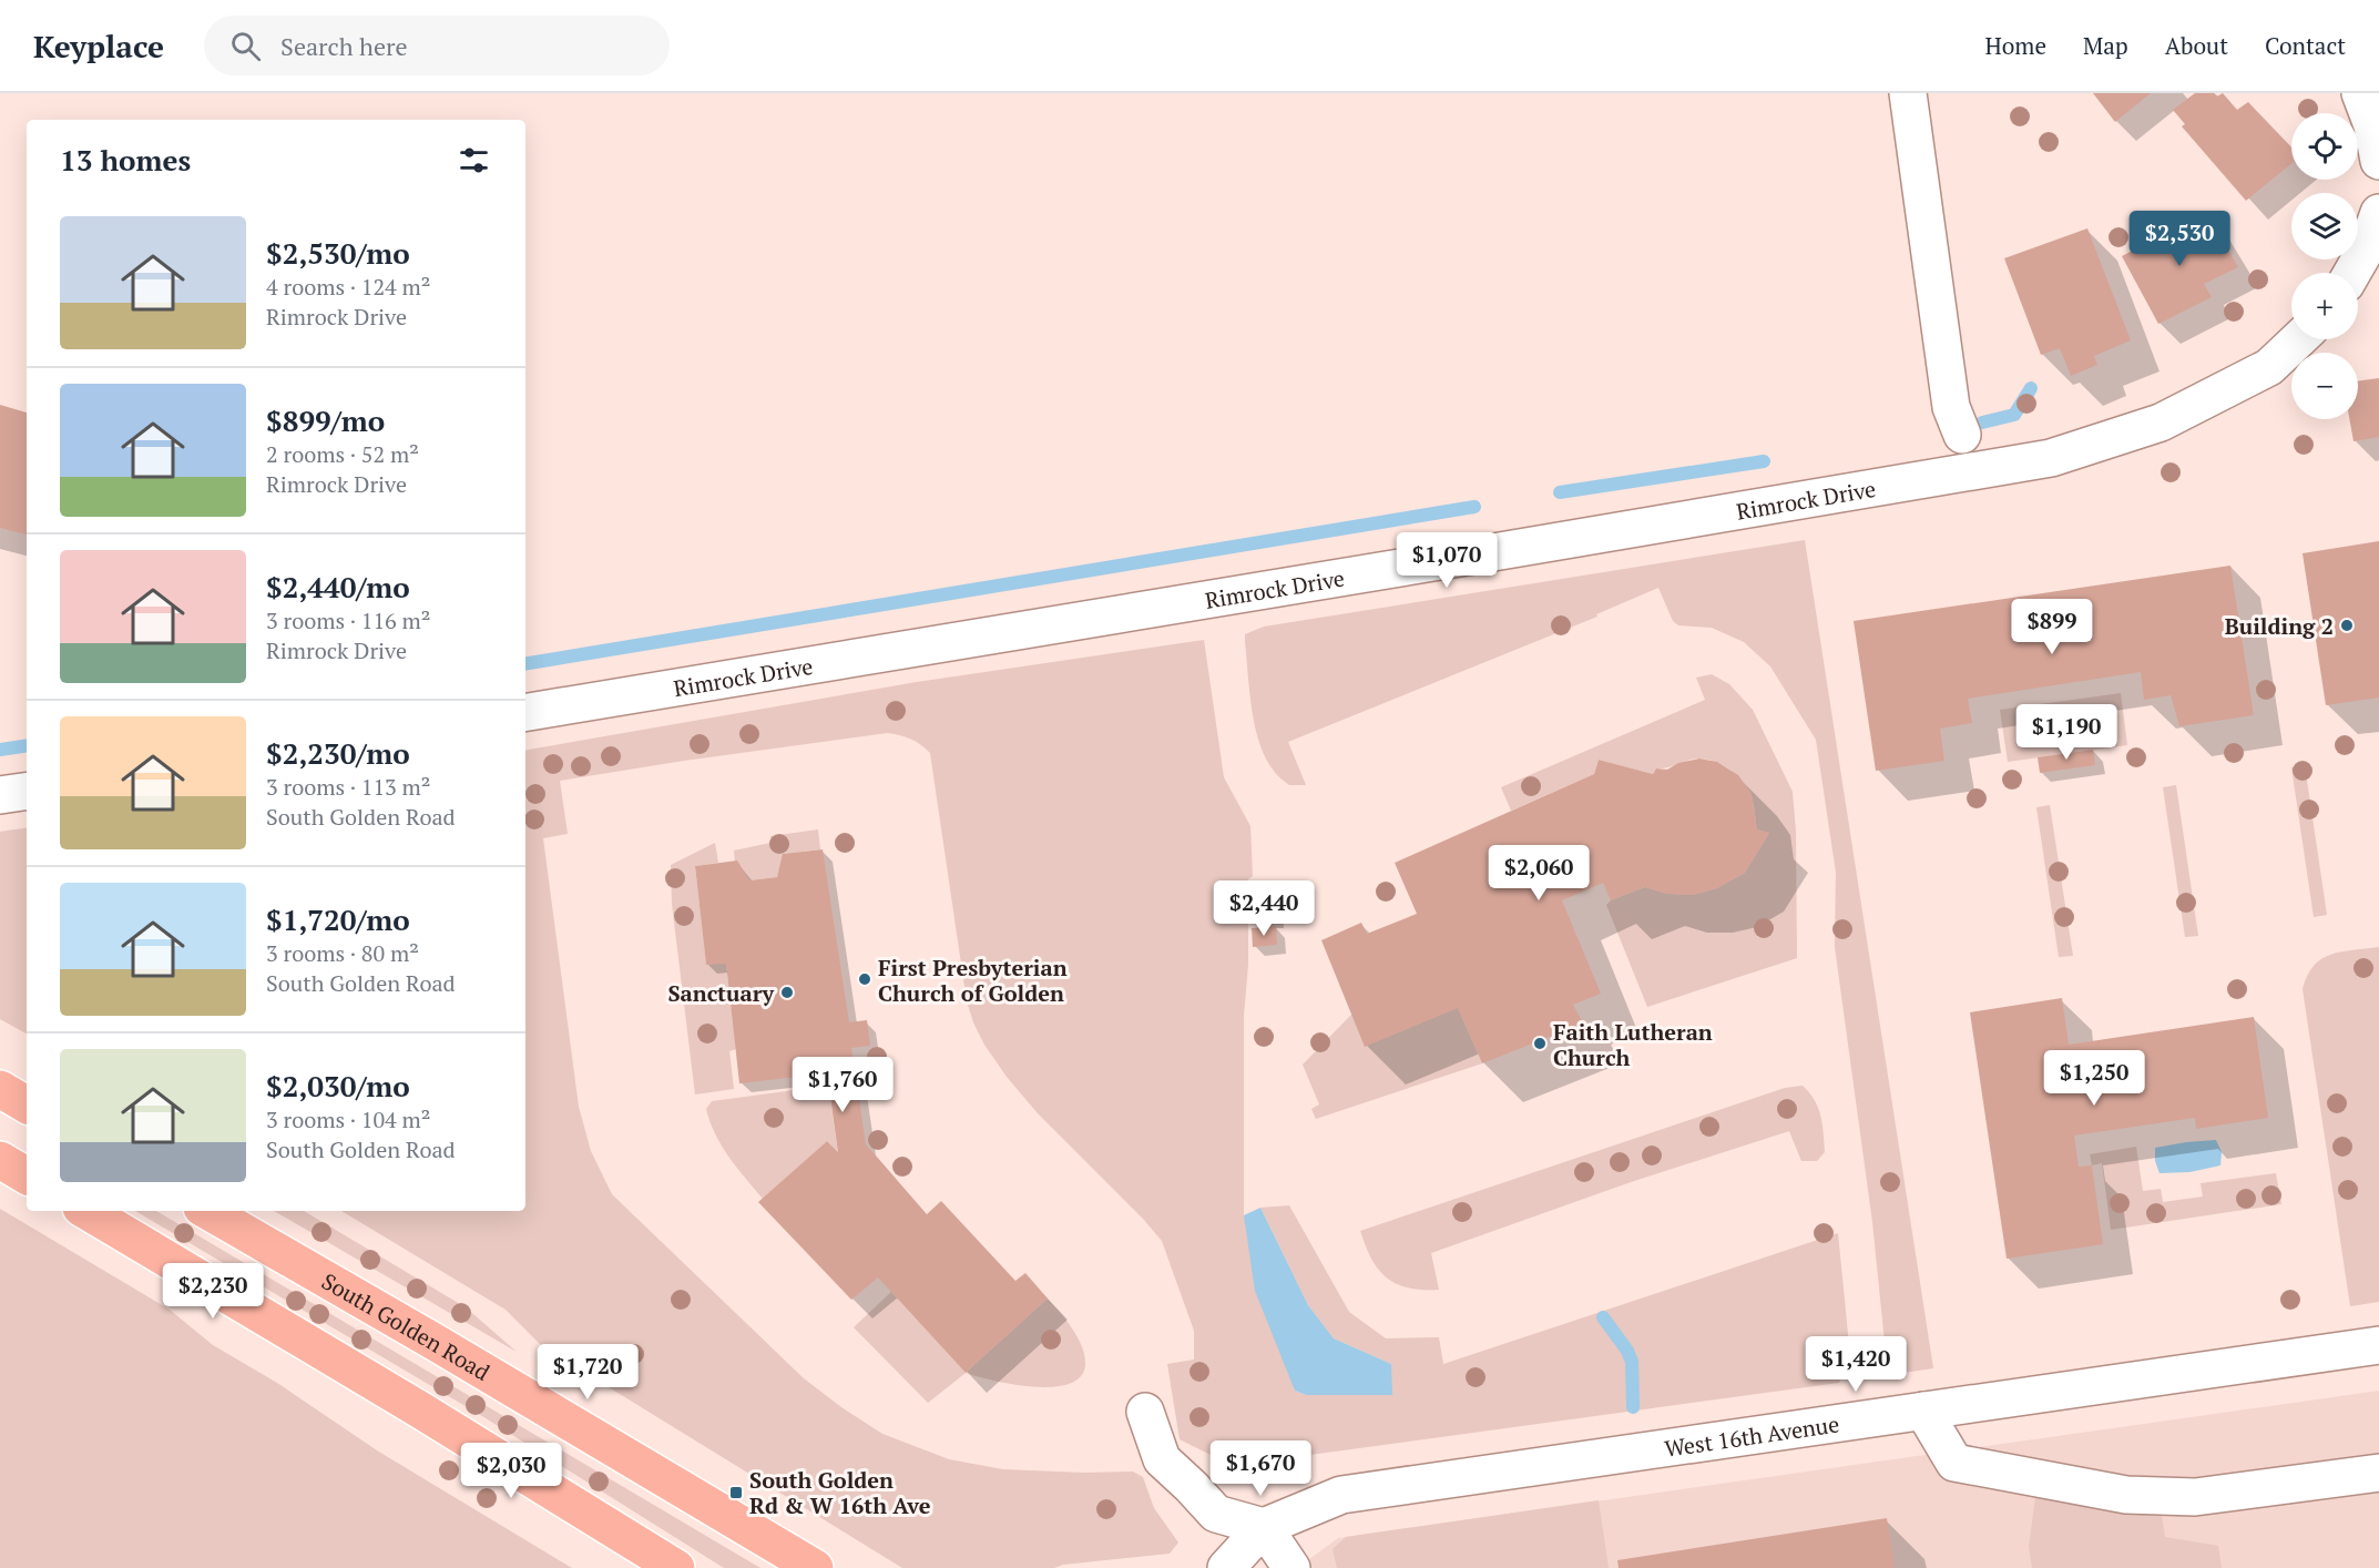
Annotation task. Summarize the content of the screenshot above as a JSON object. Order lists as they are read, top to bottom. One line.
{"streets":{"main road":["South Golden Road"],"street":["Rimrock Drive","West 16th Avenue"]},"places":{"other":["Building 2","First Presbyterian Church of Golden","Sanctuary","Faith Lutheran Church"],"transit":["South Golden Rd & W 16th Ave"]},"page":{"header":"Keyplace","search":"Search here","nav":["Home","Map","About","Contact"],"map_buttons":["+","−"],"heading":"13 homes","list":[{"name":"$2,530/mo","note":"4 rooms · 124 m² · Rimrock Drive"},{"name":"$899/mo","note":"2 rooms · 52 m² · Rimrock Drive"},{"name":"$2,440/mo","note":"3 rooms · 116 m² · Rimrock Drive"},{"name":"$2,230/mo","note":"3 rooms · 113 m² · South Golden Road"},{"name":"$1,720/mo","note":"3 rooms · 80 m² · South Golden Road"},{"name":"$2,030/mo","note":"3 rooms · 104 m² · South Golden Road"}],"price":["$2,530","$1,070","$899","$1,190","$2,060","$2,440","$1,250","$1,760","$2,230","$1,420","$1,720","$1,670","$2,030"]}}
